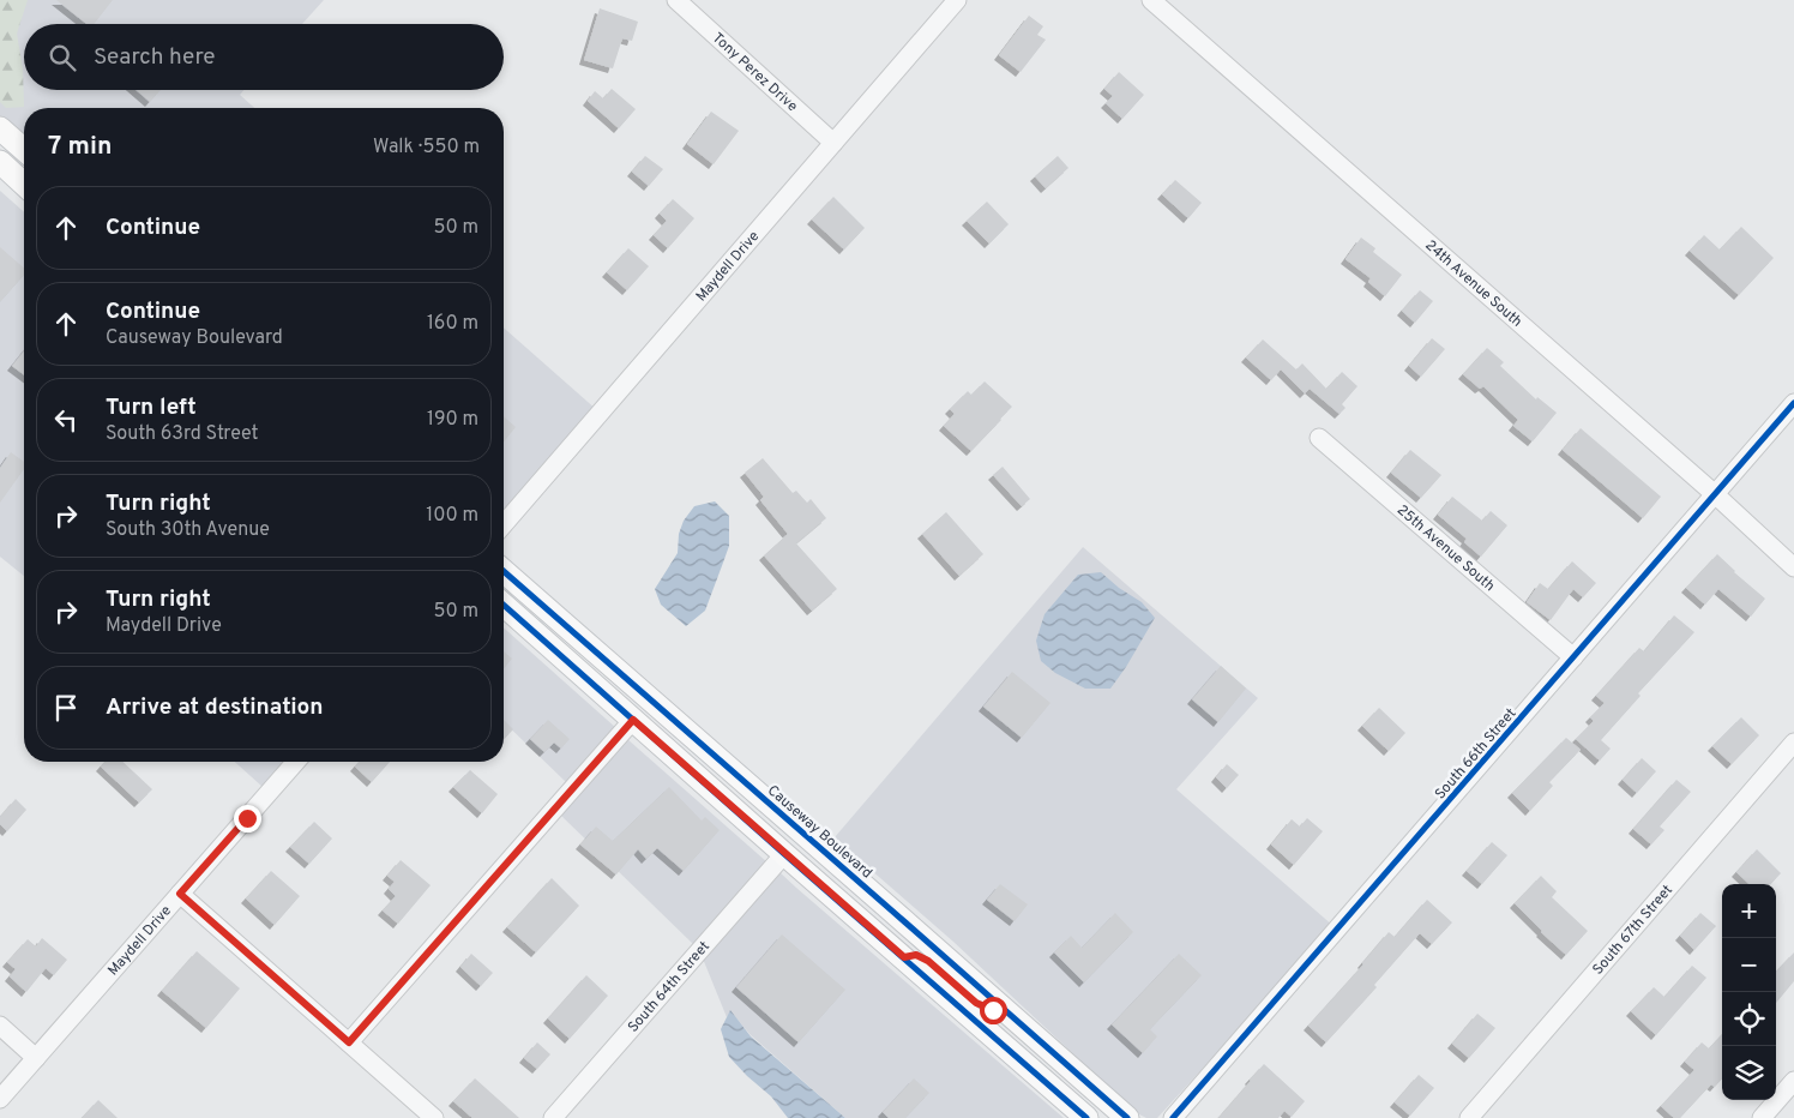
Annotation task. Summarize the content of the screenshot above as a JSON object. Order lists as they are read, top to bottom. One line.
{"streets":{"main road":["Causeway Boulevard"],"street":["Tony Perez Drive","Maydell Drive","24th Avenue South","25th Avenue South","South 66th Street","South 67th Street","South 64th Street"]},"crossings":[["Tony Perez Drive","Maydell Drive"],["24th Avenue South","South 66th Street"],["25th Avenue South","South 66th Street"]],"page":{"search":"Search here","heading":["7 min","Walk · 550 m"],"list":[["Continue","50 m"],["Continue","Causeway Boulevard","160 m"],["Turn left","South 63rd Street","190 m"],["Turn right","South 30th Avenue","100 m"],["Turn right","Maydell Drive","50 m"],"Arrive at destination"],"map_buttons":["+","−"]}}
